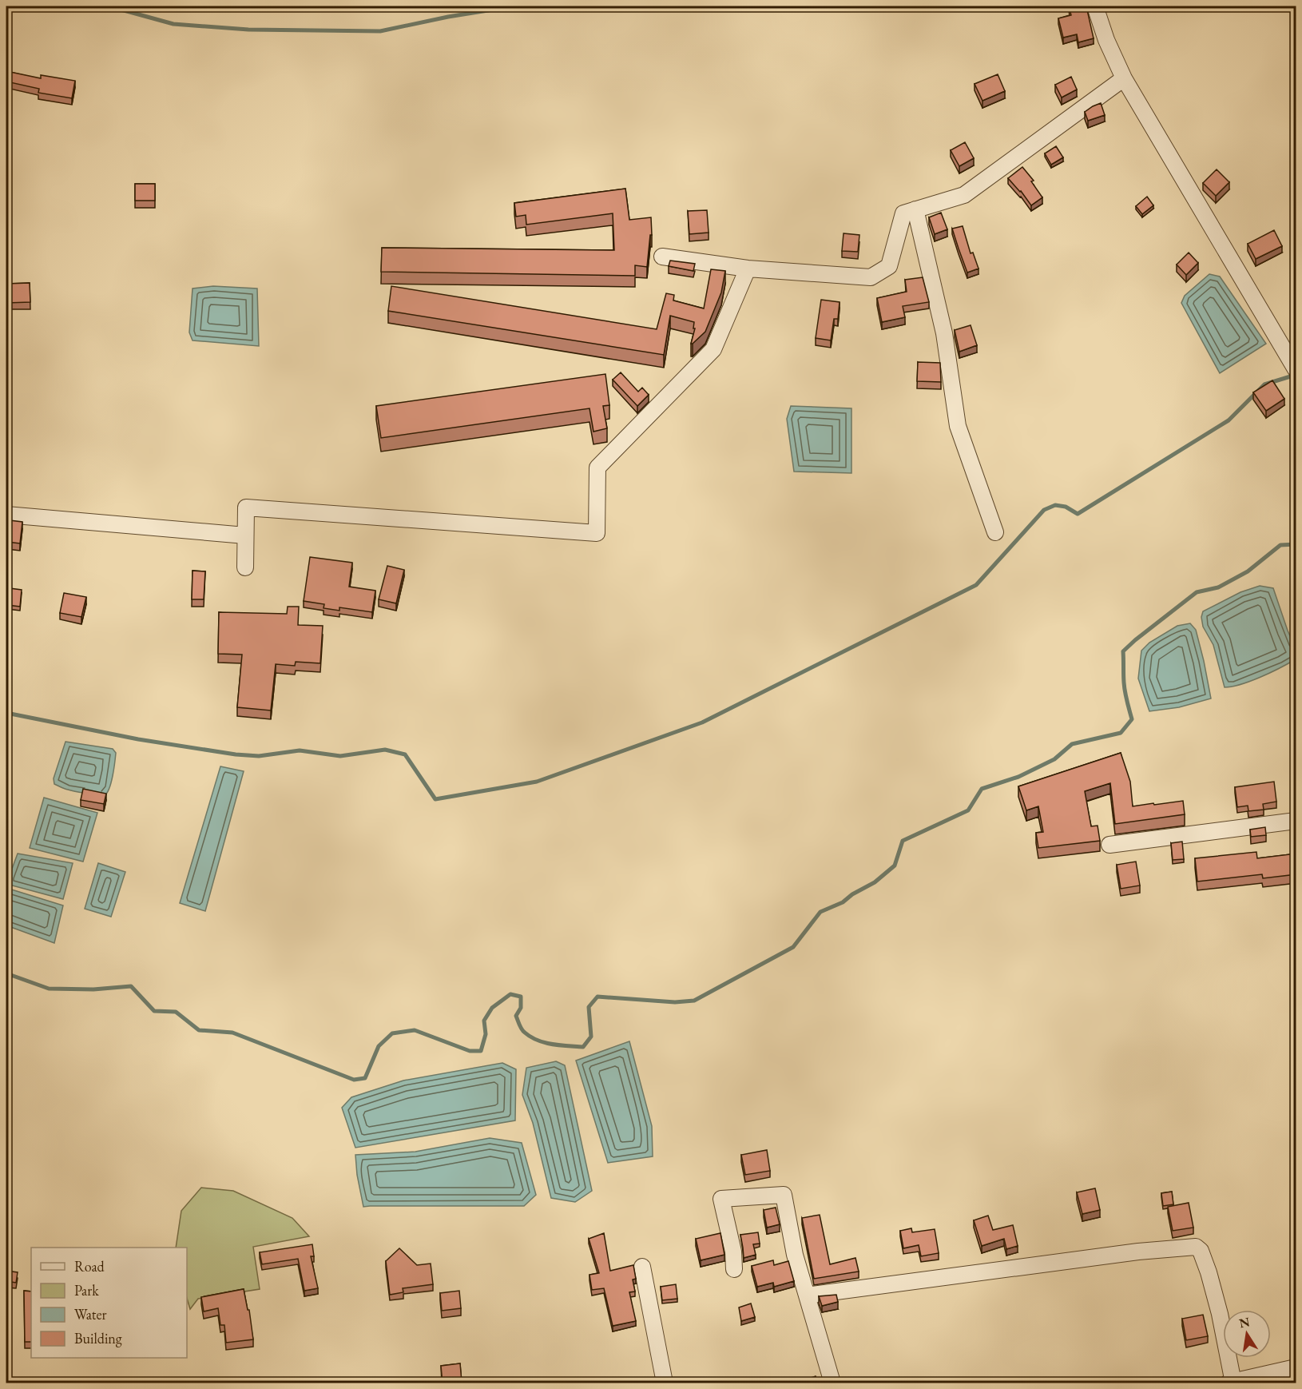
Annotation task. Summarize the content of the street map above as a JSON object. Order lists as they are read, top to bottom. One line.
{"legend":["Road","Park","Water","Building"],"north":"top"}
